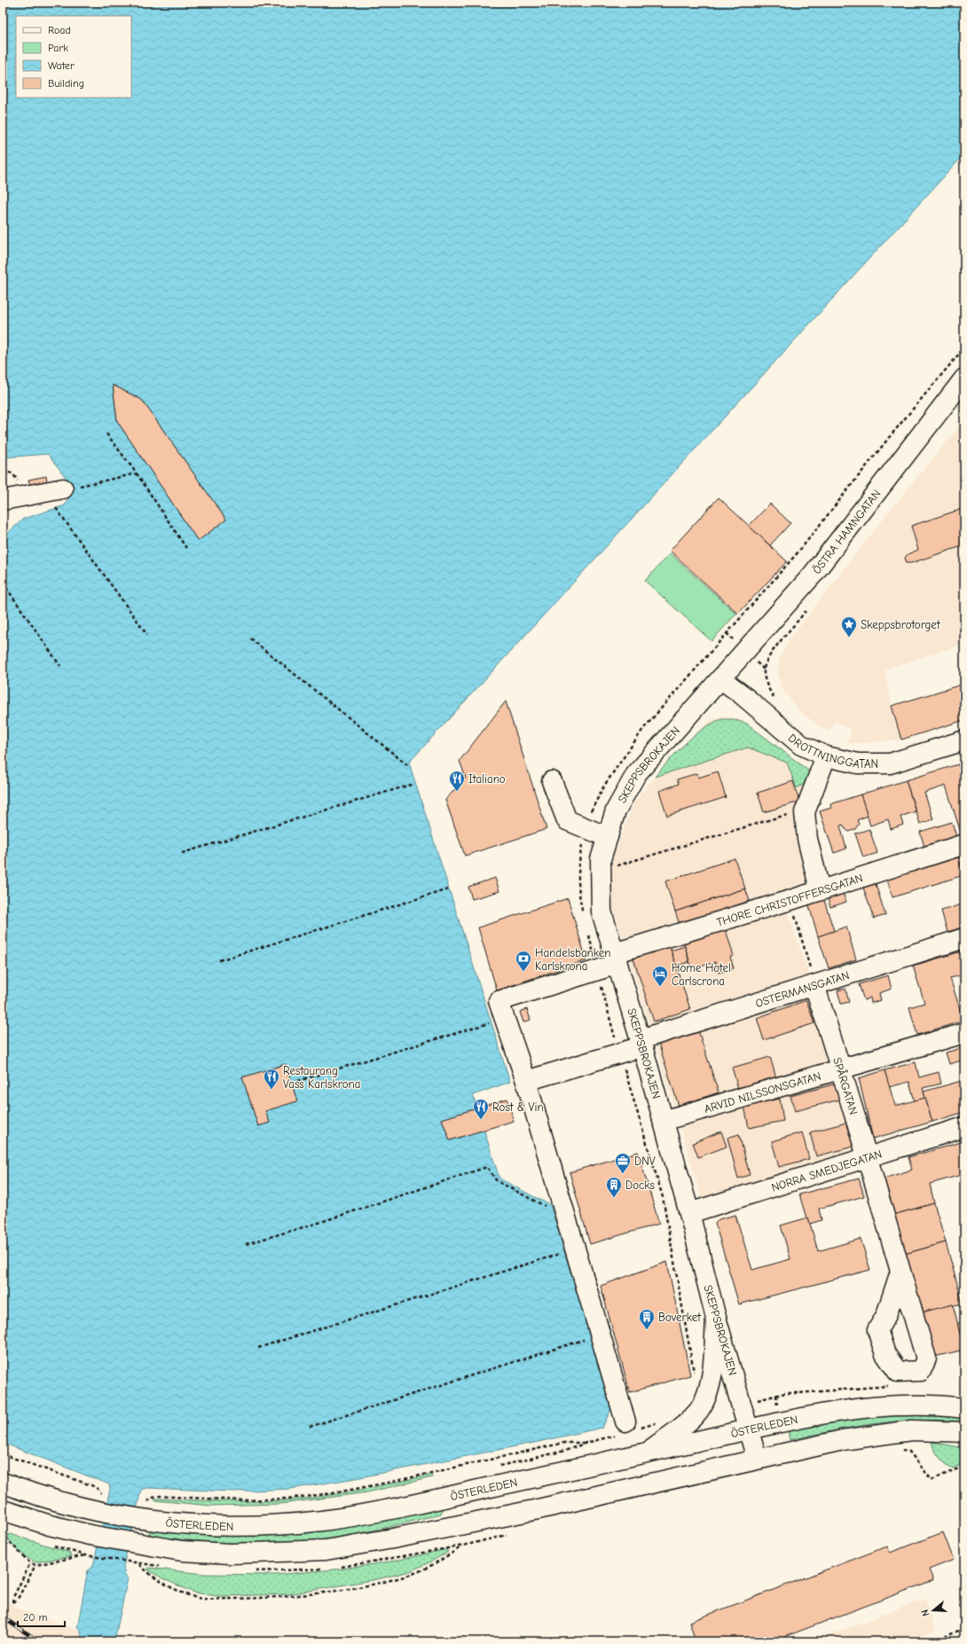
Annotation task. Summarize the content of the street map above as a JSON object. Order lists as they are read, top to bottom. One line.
{"streets":{"street":["ÖSTRA HAMNGATAN","DROTTNINGGATAN","SKEPPSBROKAJEN","THORE CHRISTOFFERSGATAN","OSTERMANSGATAN","SPÅRGATAN","ARVID NILSSONSGATAN","NORRA SMEDJEGATAN","ÖSTERLEDEN"]},"crossings":[["ÖSTRA HAMNGATAN","DROTTNINGGATAN"],["ÖSTRA HAMNGATAN","SKEPPSBROKAJEN"],["DROTTNINGGATAN","SKEPPSBROKAJEN"],["SKEPPSBROKAJEN","THORE CHRISTOFFERSGATAN"],["SKEPPSBROKAJEN","OSTERMANSGATAN"],["SKEPPSBROKAJEN","ARVID NILSSONSGATAN"],["SKEPPSBROKAJEN","NORRA SMEDJEGATAN"],["SKEPPSBROKAJEN","ÖSTERLEDEN"],["THORE CHRISTOFFERSGATAN","OSTERMANSGATAN"],["OSTERMANSGATAN","SPÅRGATAN"],["SPÅRGATAN","ARVID NILSSONSGATAN"],["SPÅRGATAN","NORRA SMEDJEGATAN"]],"places":{"place":["Skeppsbrotorget"],"restaurant":["Italiano","Restaurang Vass Karlskrona","Rost & Vin"],"bank":["Handelsbanken Karlskrona"],"hotel":["Home Hotel Carlscrona"],"office":["DNV"],"building":["Docks","Boverket"]},"legend":["Road","Park","Water","Building"],"scale_bar":"20 m","north":"left"}
